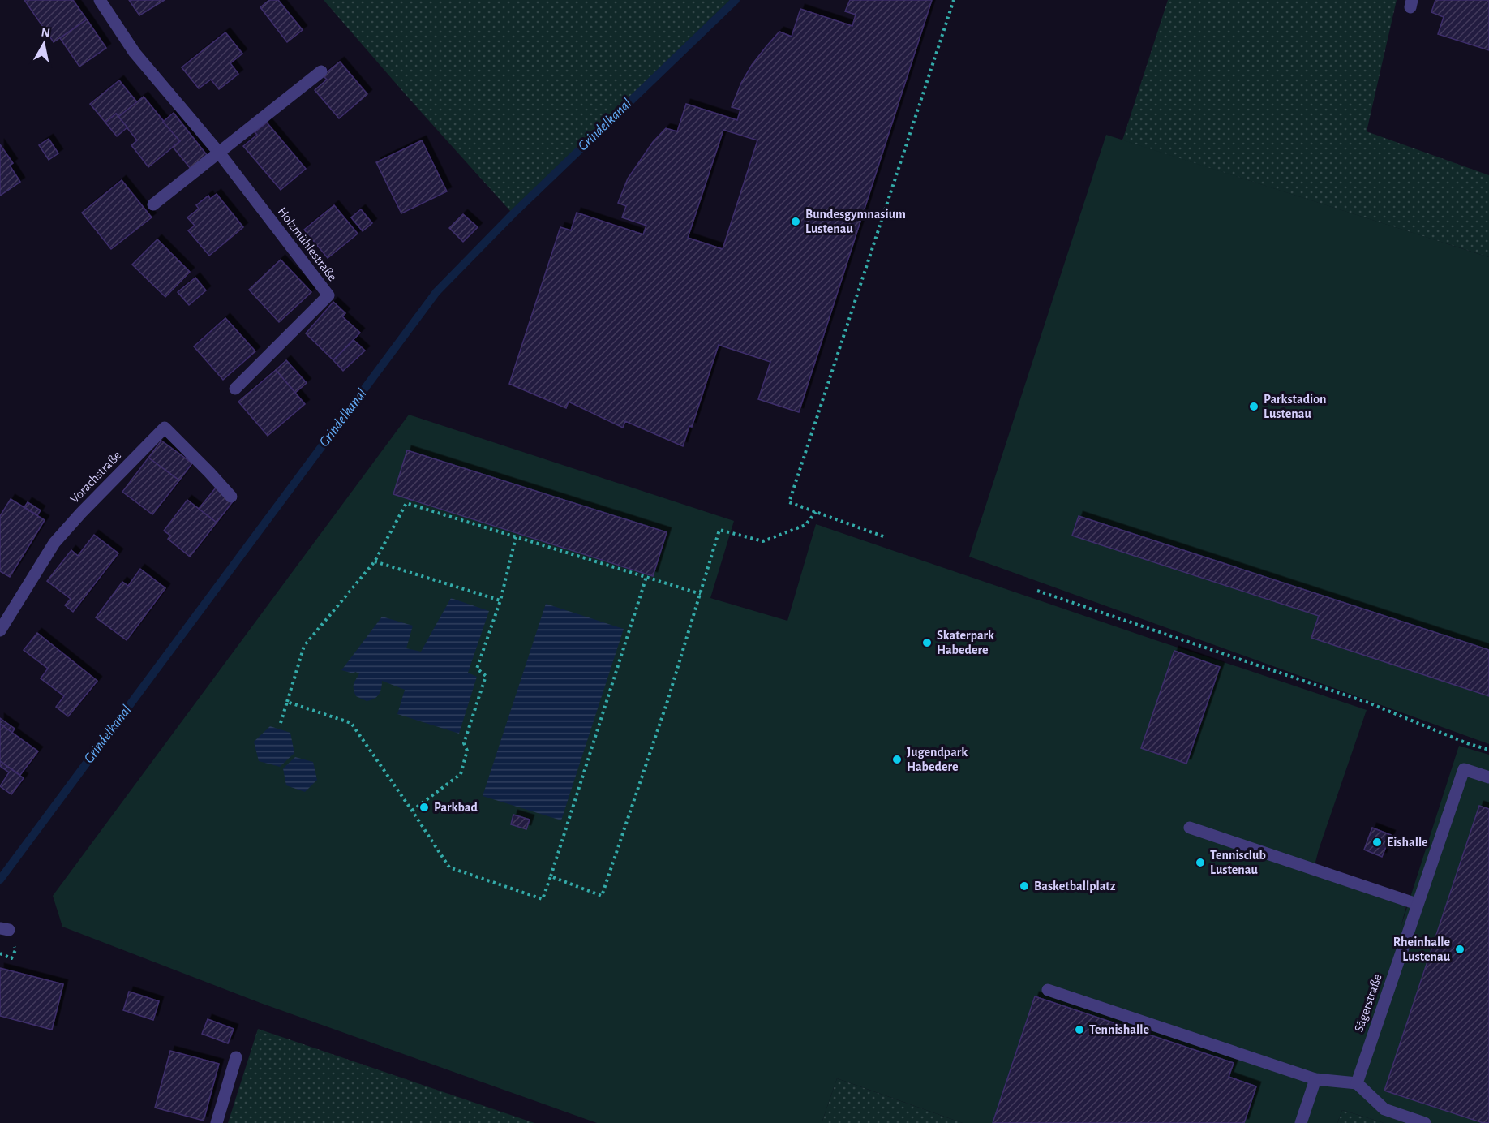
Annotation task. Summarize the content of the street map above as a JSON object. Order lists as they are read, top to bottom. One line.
{"streets":{"street":["Holzmühlestraße","Vorachstraße","Sägerstraße"]},"water":["Grindelkanal"],"places":["Bundesgymnasium Lustenau","Parkstadion Lustenau","Skaterpark Habedere","Jugendpark Habedere","Parkbad","Eishalle","Tennisclub Lustenau","Basketballplatz","Rheinhalle Lustenau","Tennishalle"],"north":"top"}
